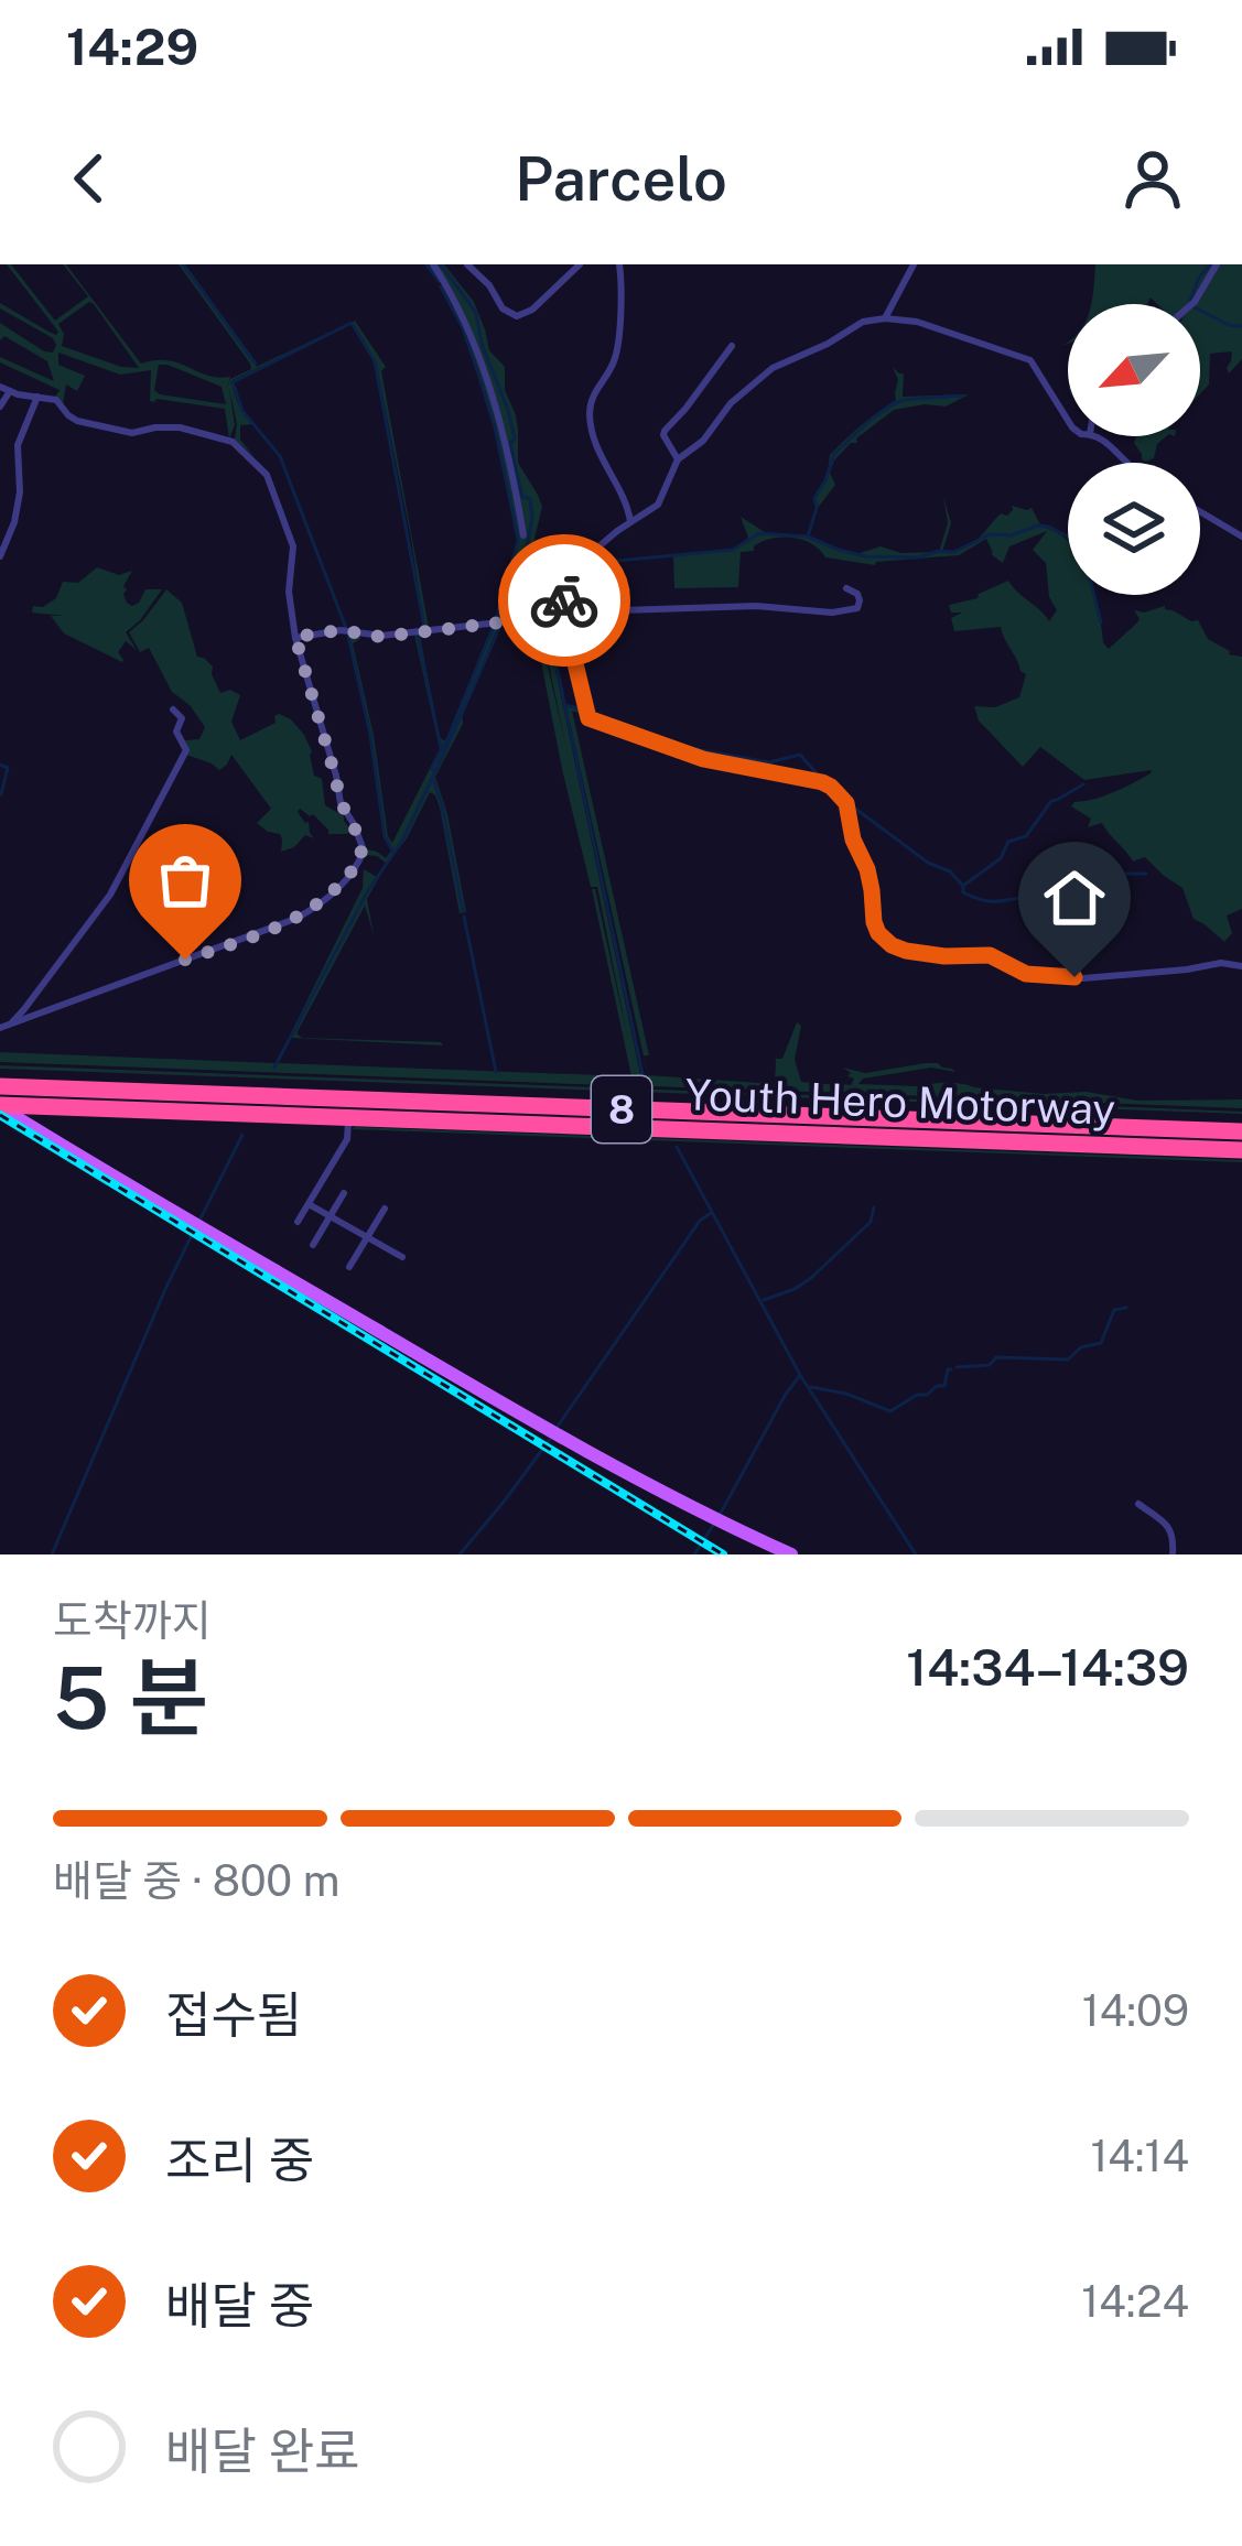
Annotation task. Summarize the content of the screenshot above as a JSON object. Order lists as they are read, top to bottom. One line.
{"streets":{"highway":["Youth Hero Motorway","8"]},"north":"bottom left","page":{"status":"14:29","header":"Parcelo","heading":["5 분","도착까지","14:34–14:39"],"bar":"배달 중 · 800 m","list":[["접수됨","14:09"],["조리 중","14:14"],["배달 중","14:24"],"배달 완료"]}}
